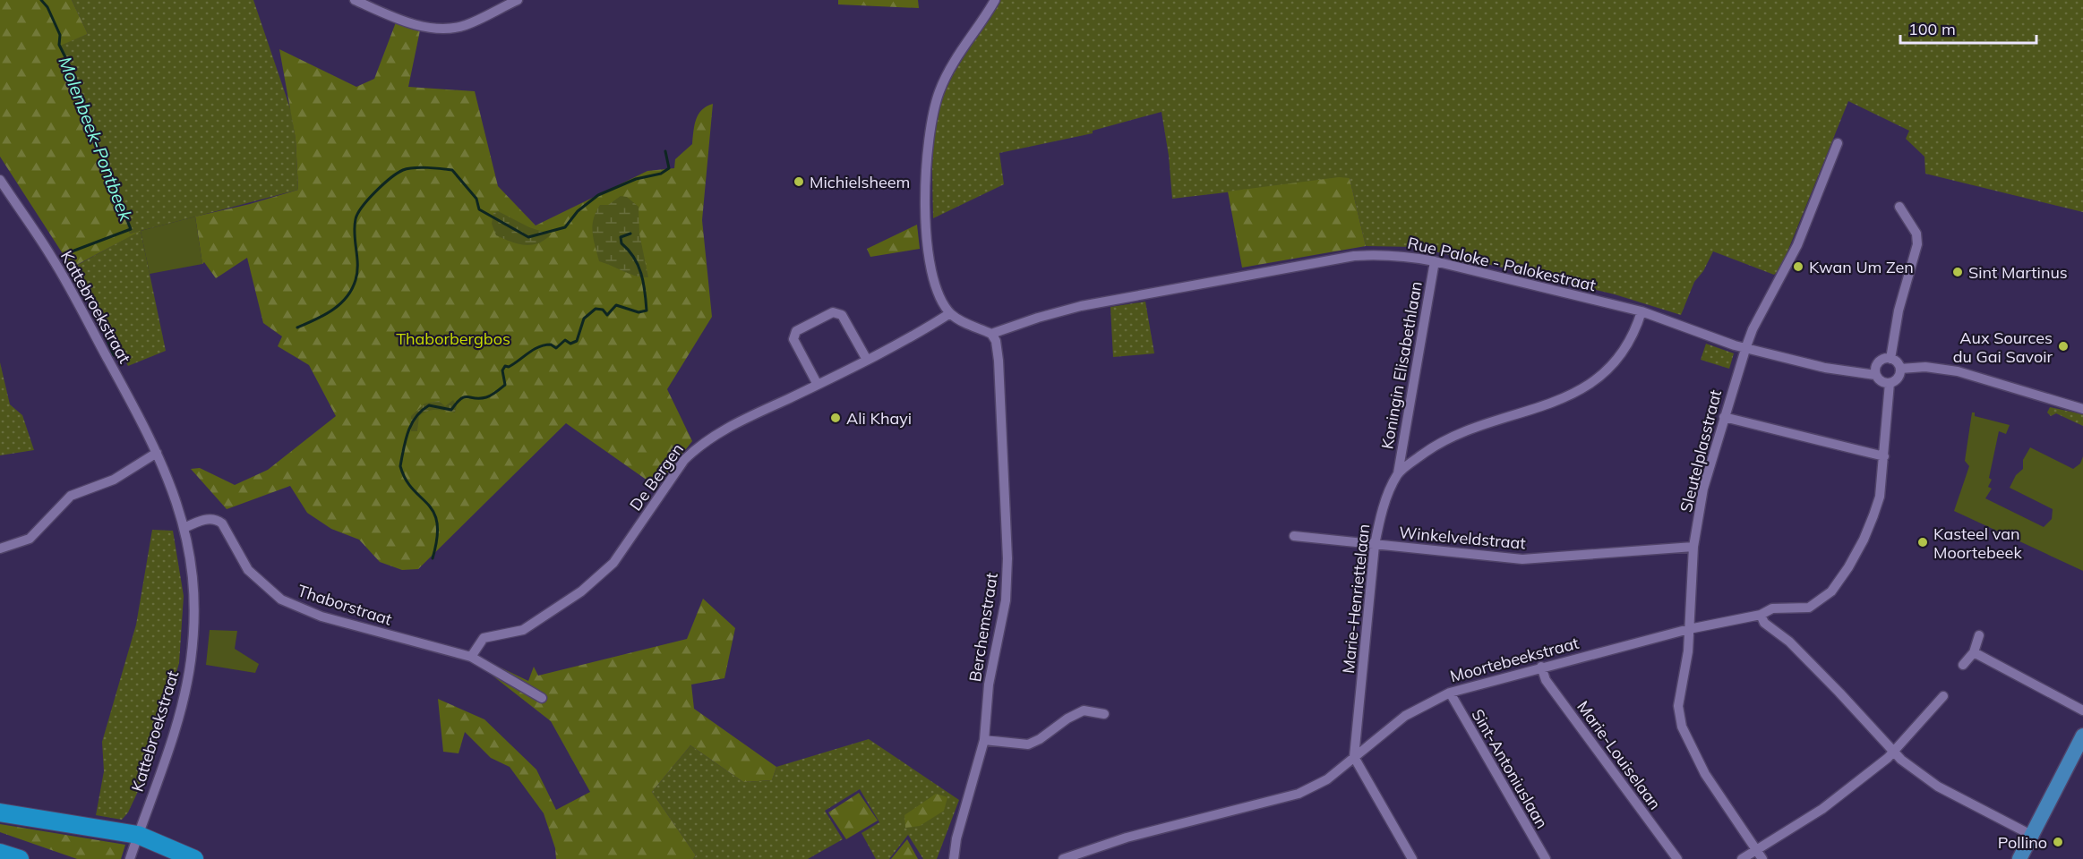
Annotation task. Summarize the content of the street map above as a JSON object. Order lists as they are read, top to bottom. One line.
{"streets":{"street":["Rue Paloke - Palokestraat","Kattebroekstraat","Koningin Elisabethlaan","Sleutelplasstraat","De Bergen","Winkelveldstraat","Marie-Henriettelaan","Thaborstraat","Berchemstraat","Moortebeekstraat","Marie-Louiselaan","Sint-Antoniuslaan"]},"crossings":[["Rue Paloke - Palokestraat","Koningin Elisabethlaan"],["Rue Paloke - Palokestraat","Sleutelplasstraat"],["Rue Paloke - Palokestraat","Marie-Henriettelaan"],["Rue Paloke - Palokestraat","Berchemstraat"],["Rue Paloke - Palokestraat","Moortebeekstraat"],["Kattebroekstraat","Thaborstraat"],["Koningin Elisabethlaan","Marie-Henriettelaan"],["Sleutelplasstraat","Winkelveldstraat"],["Sleutelplasstraat","Moortebeekstraat"],["De Bergen","Thaborstraat"],["Winkelveldstraat","Marie-Henriettelaan"],["Marie-Henriettelaan","Moortebeekstraat"],["Moortebeekstraat","Marie-Louiselaan"],["Moortebeekstraat","Sint-Antoniuslaan"]],"water":["Molenbeek-Pontbeek"],"parks":["Thaborbergbos"],"places":["Michielsheem","Kwan Um Zen","Sint Martinus","Aux Sources du Gai Savoir","Ali Khayi","Kasteel van Moortebeek","Pollino"],"scale_bar":"100 m"}
